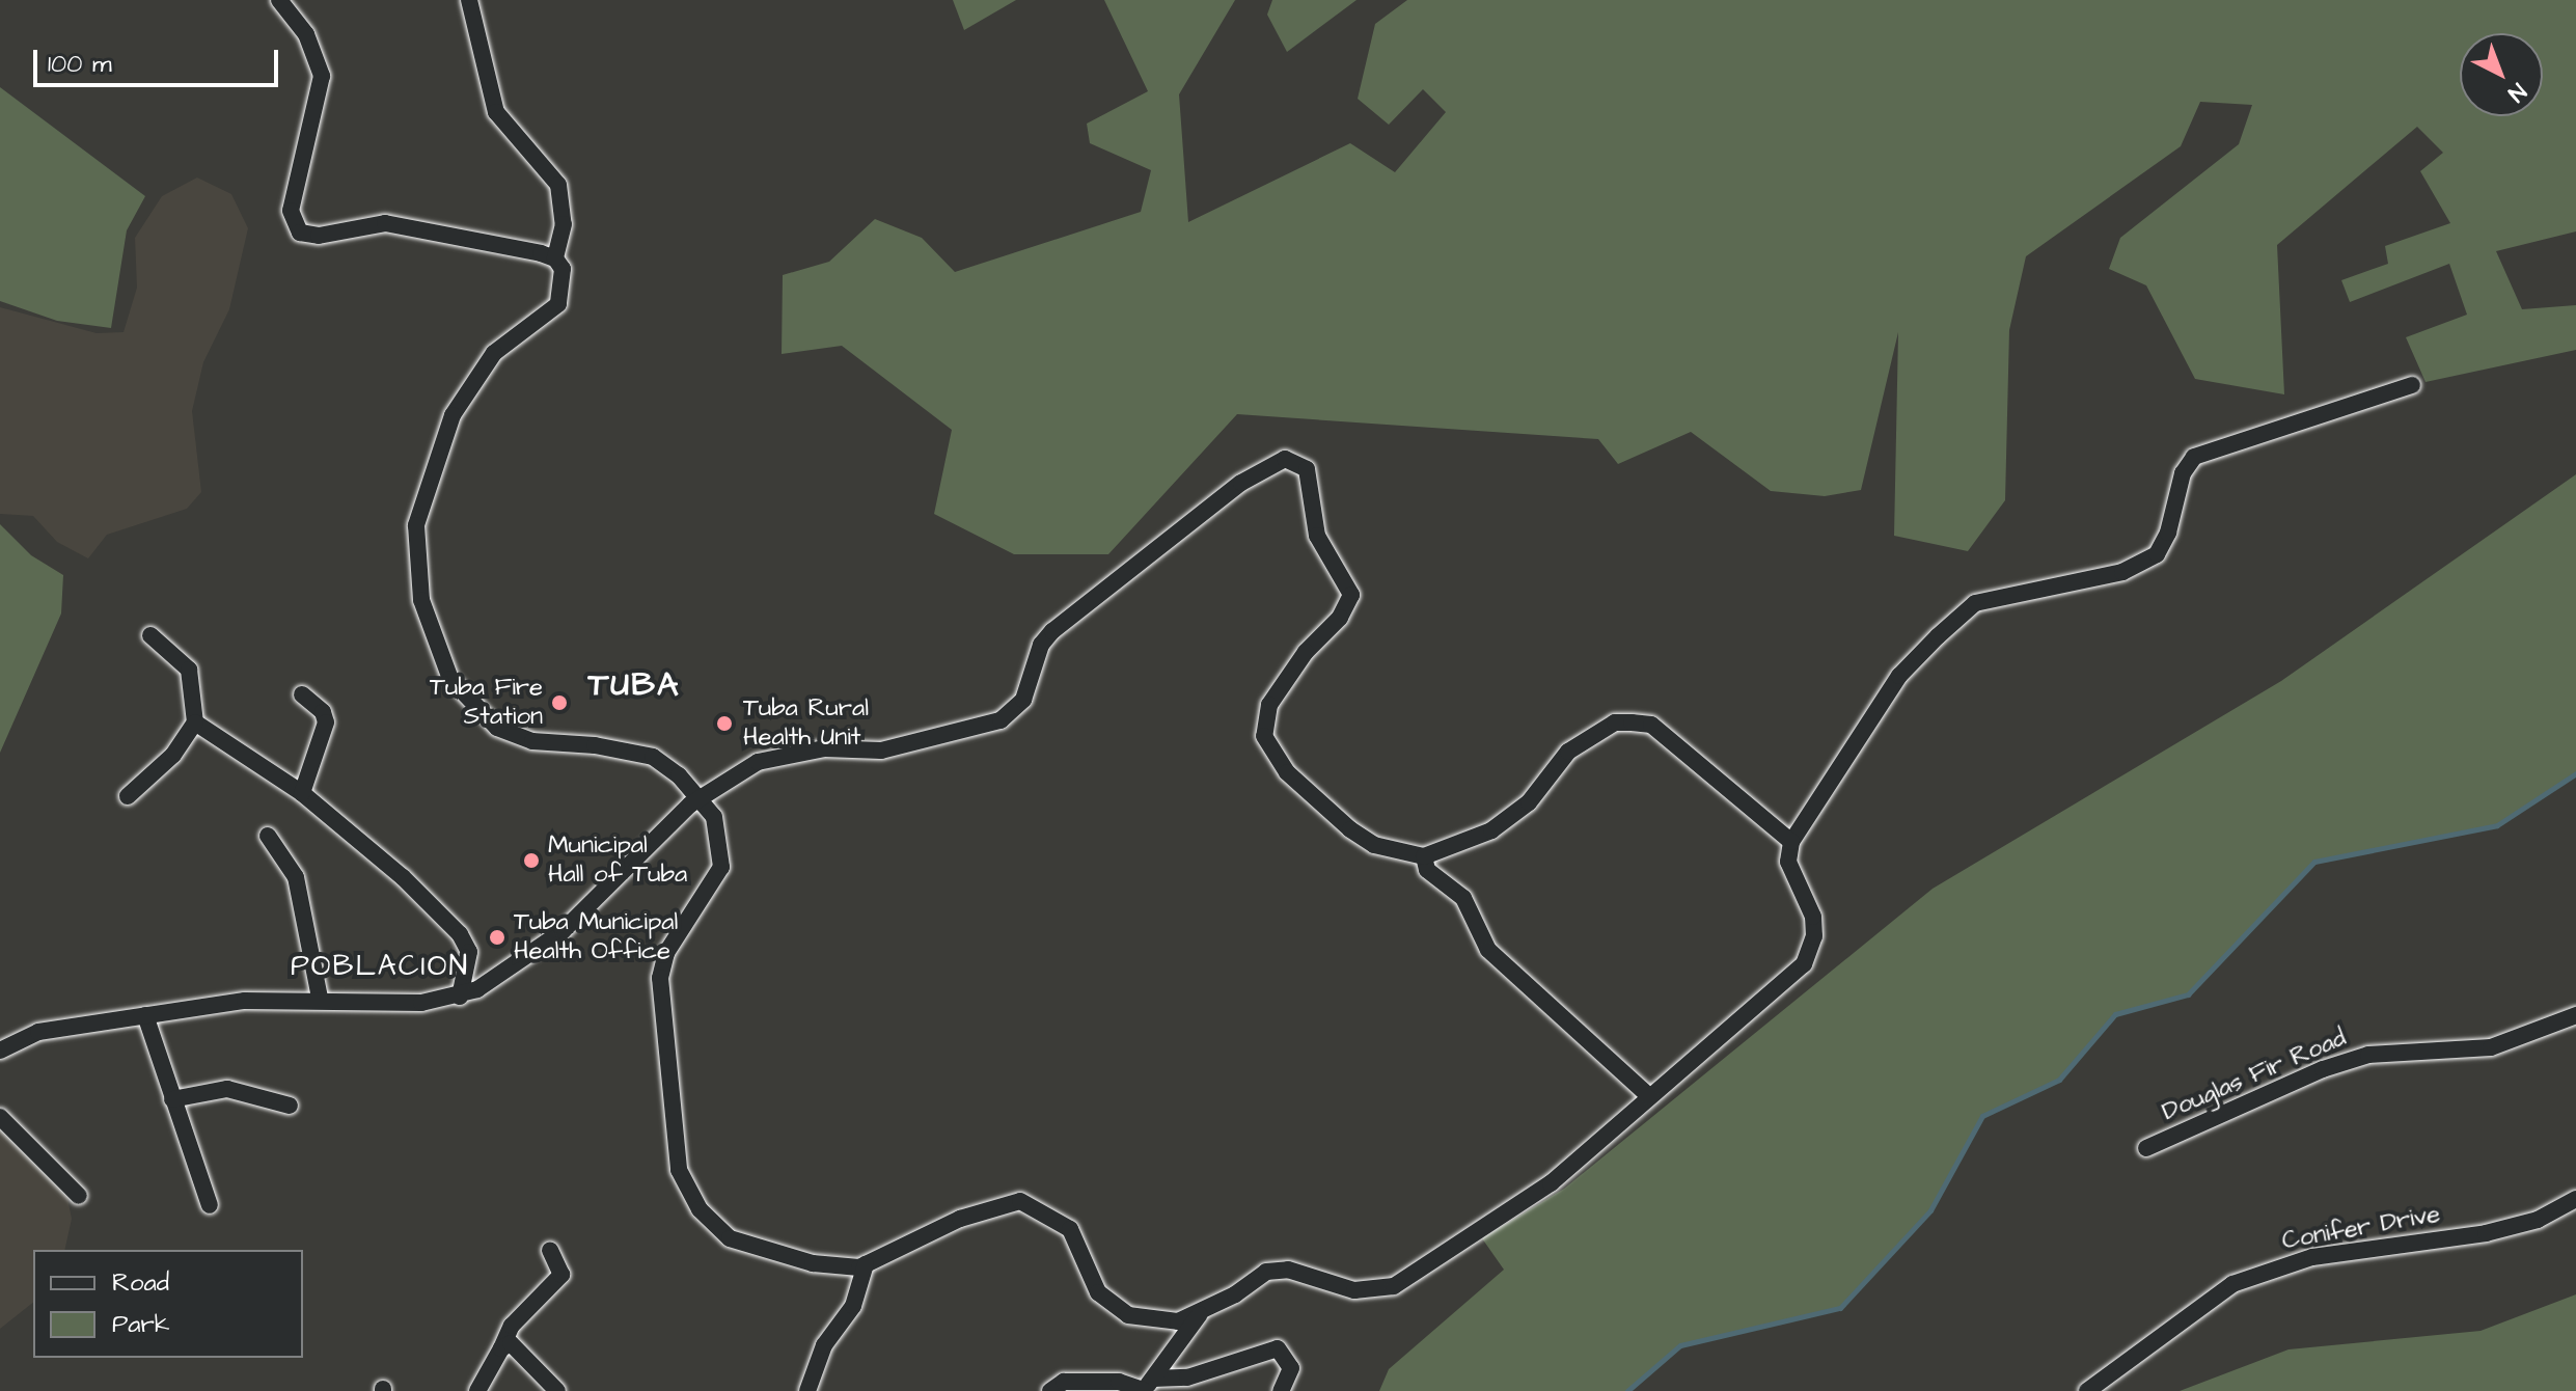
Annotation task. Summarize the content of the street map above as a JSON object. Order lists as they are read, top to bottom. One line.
{"streets":{"street":["Douglas Fir Road","Conifer Drive"]},"districts":["TUBA","POBLACION"],"places":["Tuba Fire Station","Tuba Rural Health Unit","Municipal Hall of Tuba","Tuba Municipal Health Office"],"legend":["Road","Park"],"scale_bar":"100 m","north":"bottom right"}
